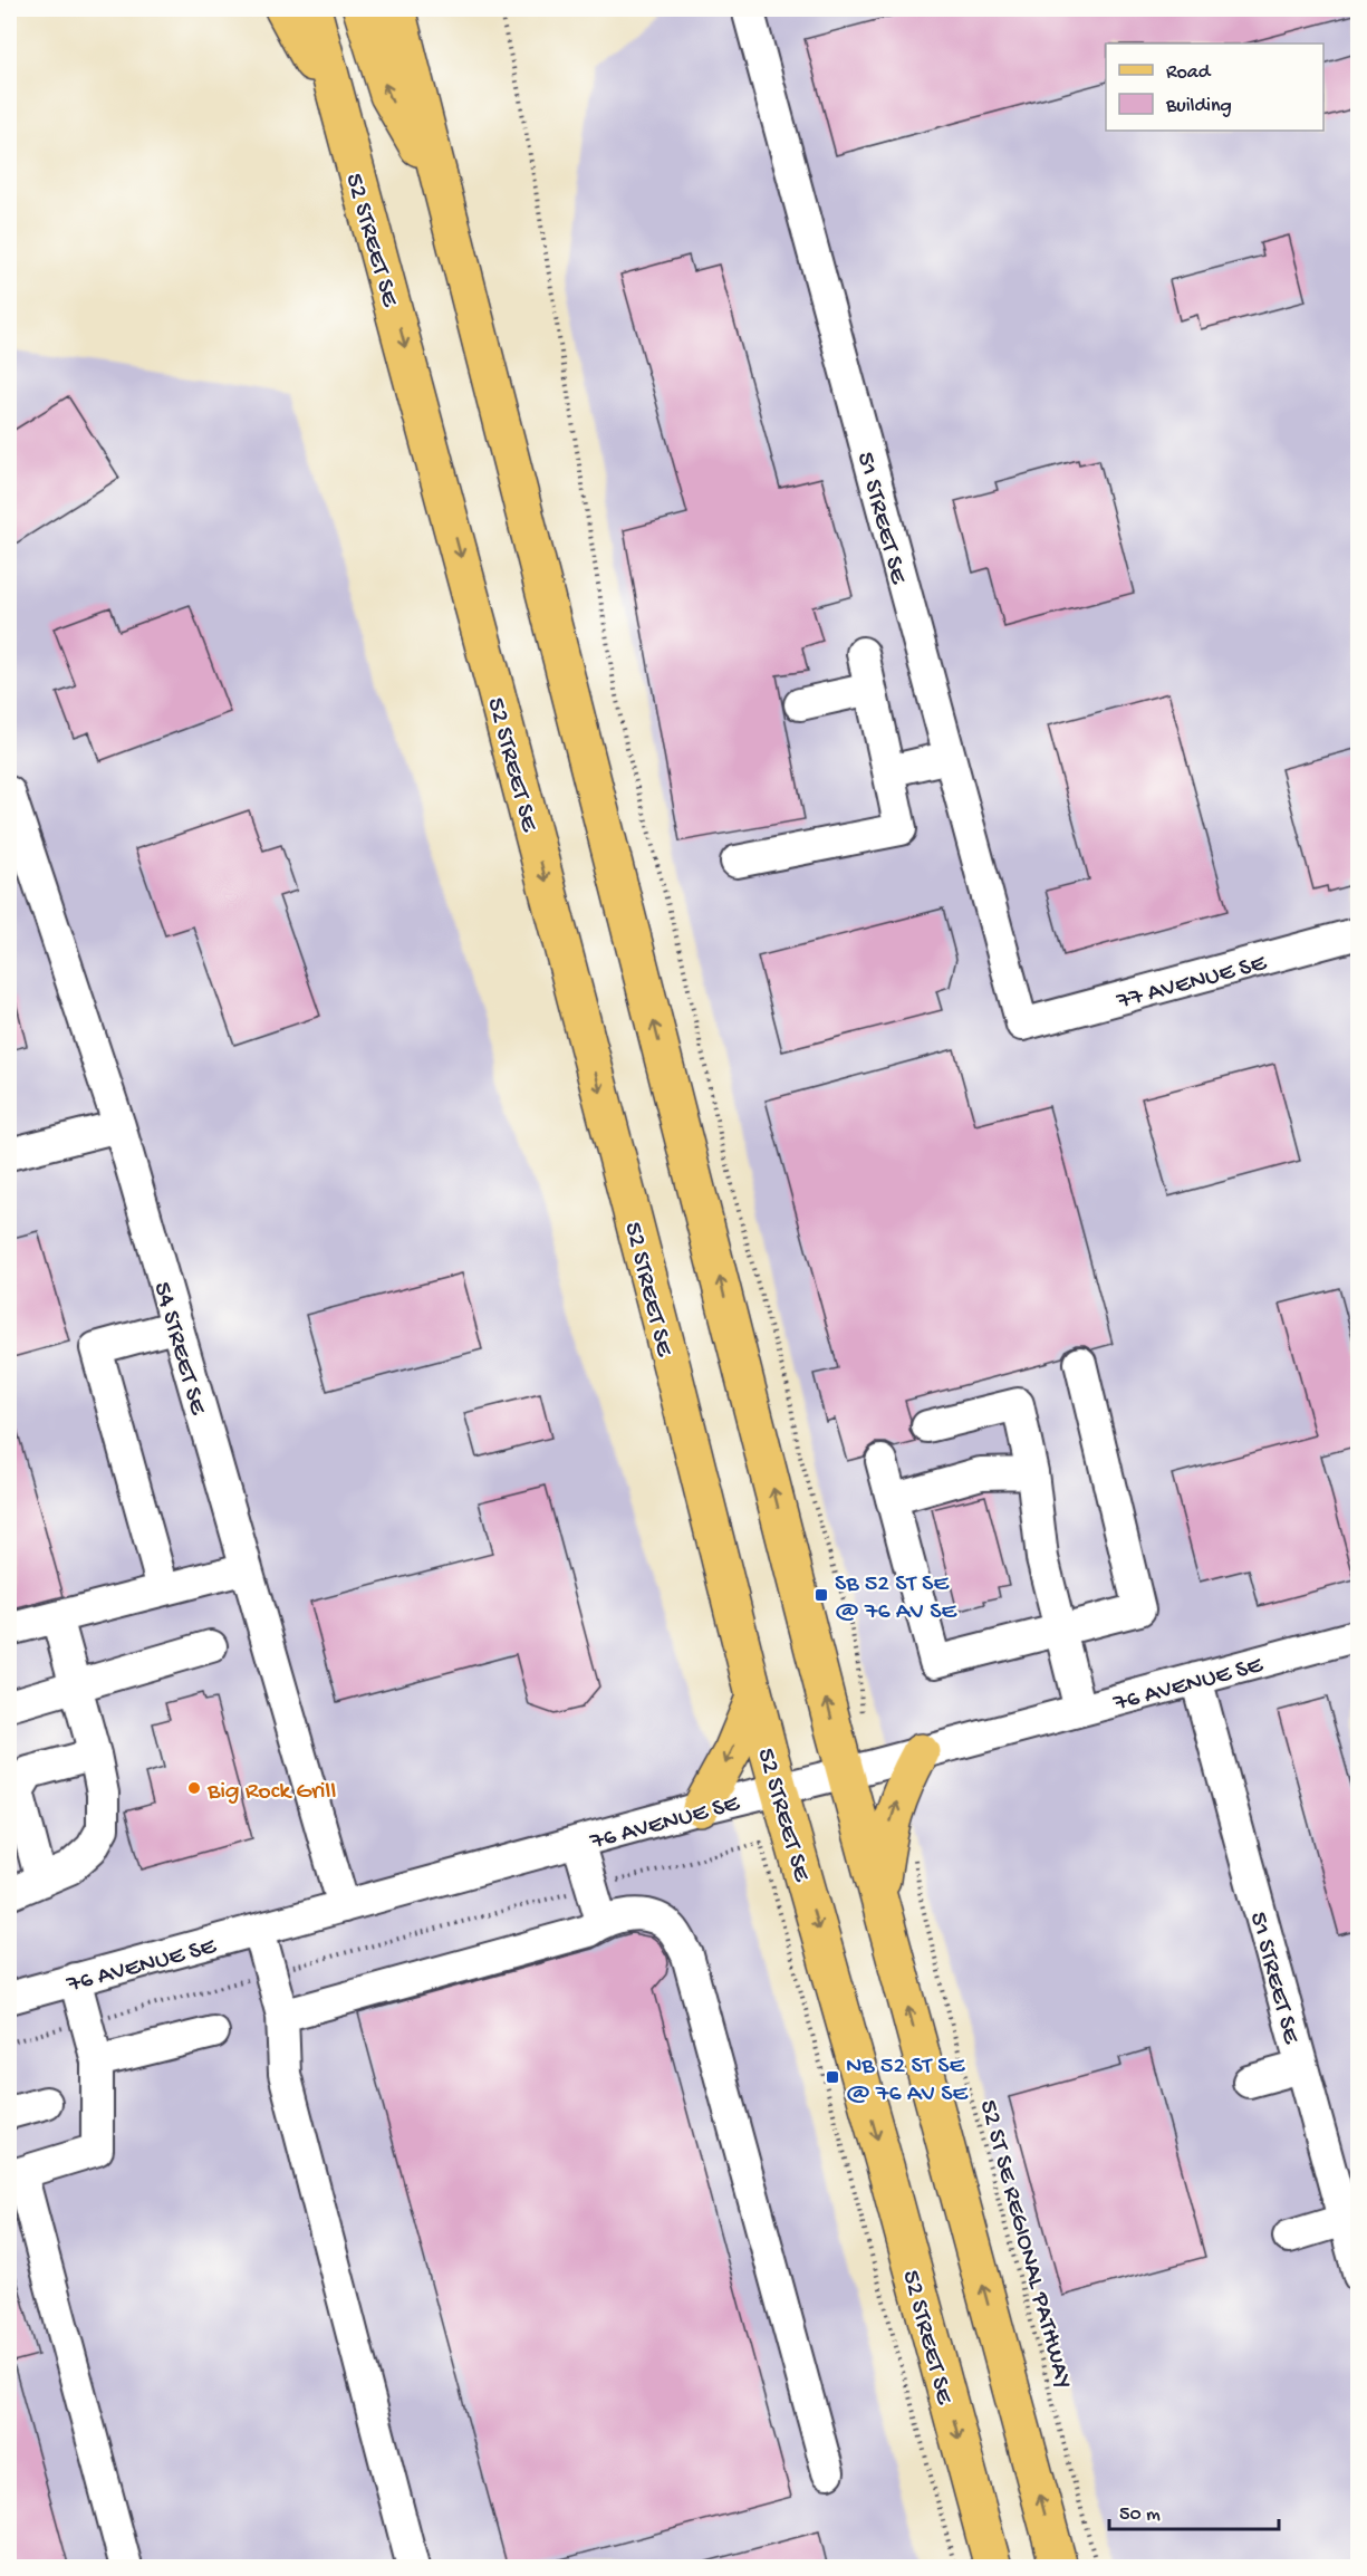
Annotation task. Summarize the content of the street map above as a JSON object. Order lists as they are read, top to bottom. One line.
{"streets":{"main road":["52 STREET SE"],"street":["51 STREET SE","77 AVENUE SE","54 STREET SE","76 AVENUE SE"],"path":["52 ST SE REGIONAL PATHWAY"]},"crossings":[["52 STREET SE","76 AVENUE SE"],["51 STREET SE","77 AVENUE SE"],["51 STREET SE","76 AVENUE SE"],["54 STREET SE","76 AVENUE SE"]],"places":{"transit":["SB 52 ST SE @ 76 AV SE","NB 52 ST SE @ 76 AV SE"],"other":["Big Rock Grill"]},"legend":["Road","Building"],"scale_bar":"50 m"}
